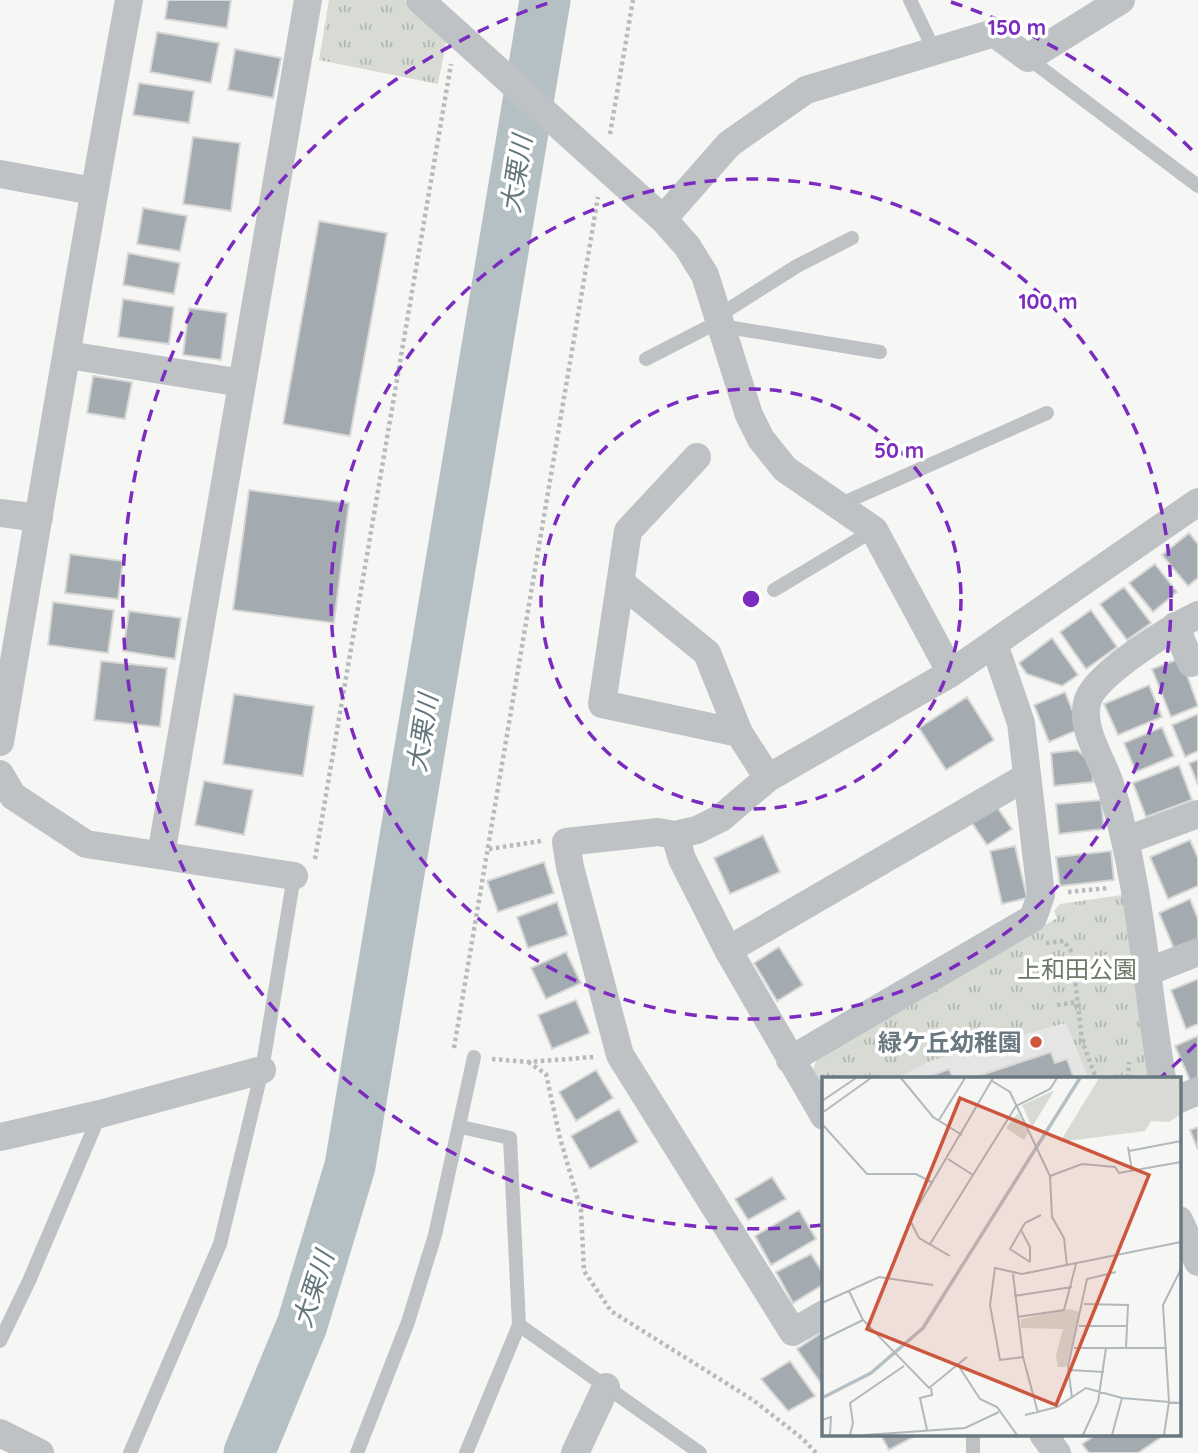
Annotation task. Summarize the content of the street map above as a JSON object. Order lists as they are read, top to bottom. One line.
{"water":["大栗川"],"parks":["上和田公園"],"places":["緑ケ丘幼稚園"],"rings":["150 m","100 m","50 m"]}
